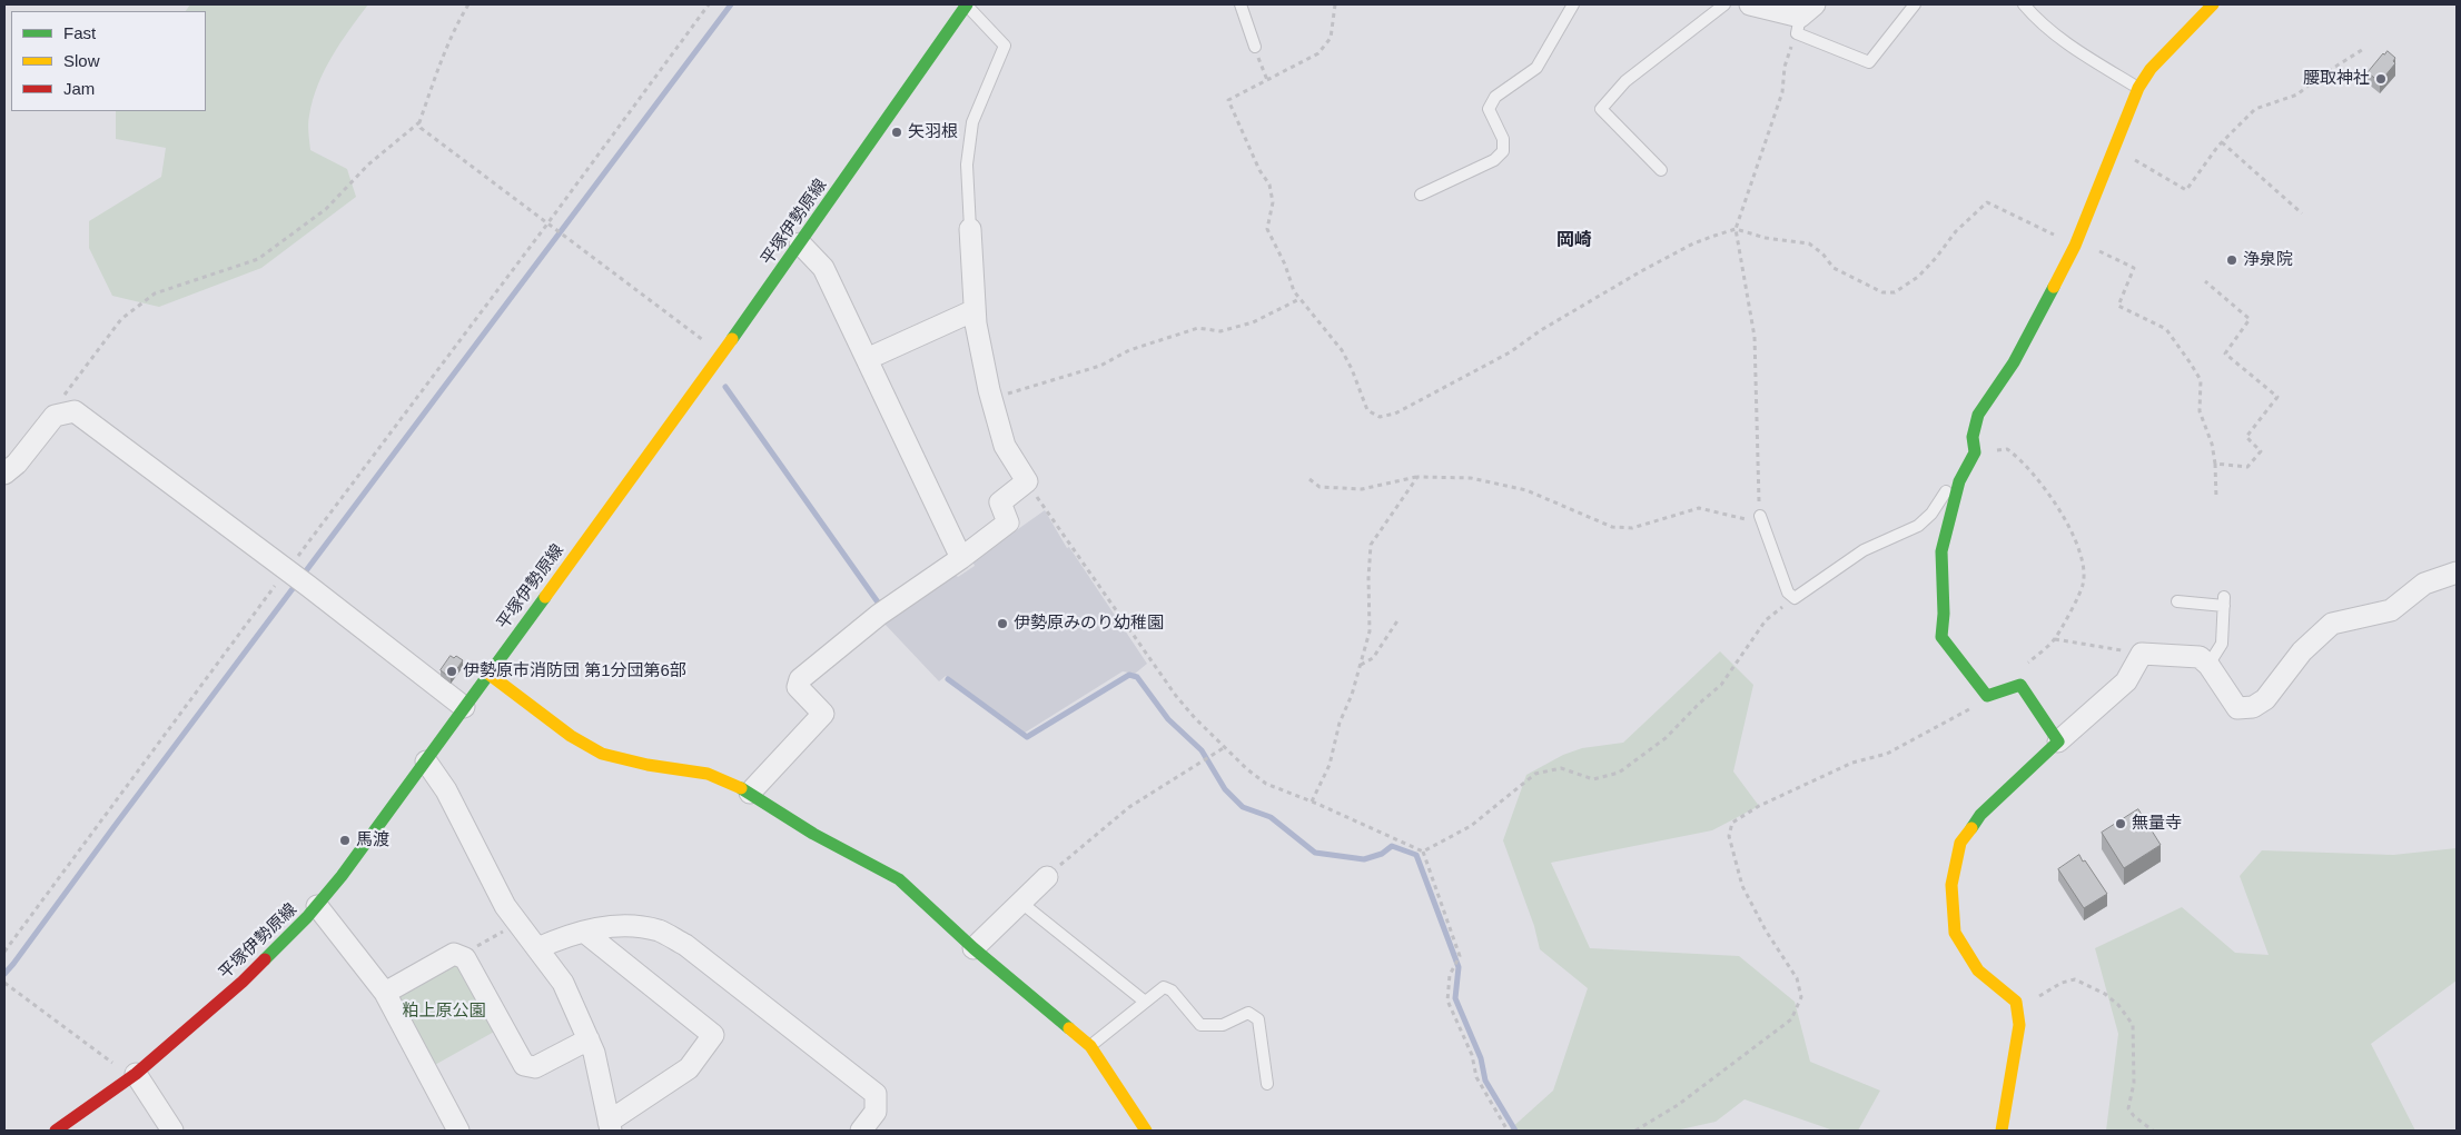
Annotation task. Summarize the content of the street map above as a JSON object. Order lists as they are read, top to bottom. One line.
{"streets":{"street":["平塚伊勢原線"]},"districts":["岡崎"],"parks":["粕上原公園"],"places":["腰取神社","矢羽根","浄泉院","伊勢原みのり幼稚園","伊勢原市消防団 第1分団第6部","無量寺","馬渡"],"legend":["Fast","Slow","Jam"]}
